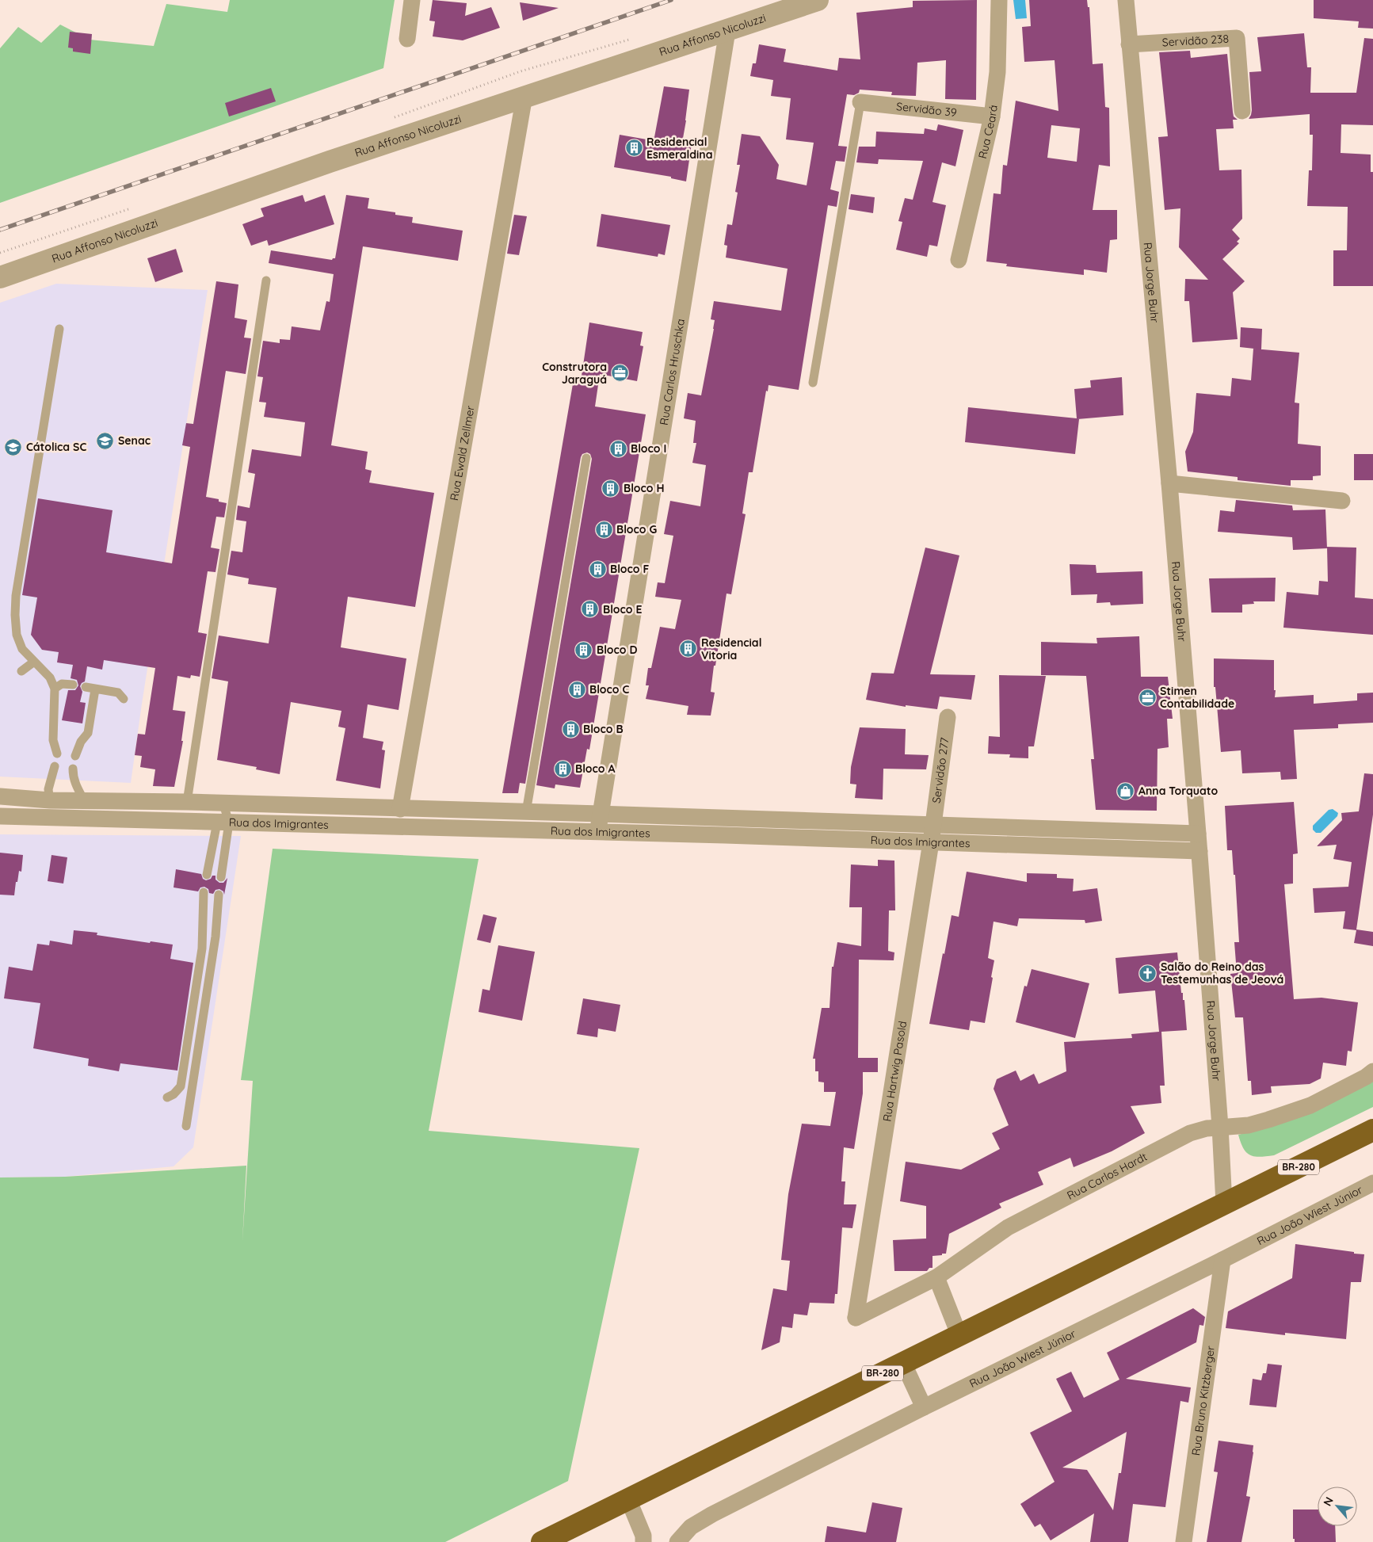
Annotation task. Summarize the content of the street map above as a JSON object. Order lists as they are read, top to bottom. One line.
{"streets":{"highway":["BR-280"],"street":["Rua Affonso Nicoluzzi","Servidão 238","Servidão 39","Rua Ceará","Rua Jorge Buhr","Rua Carlos Hruschka","Rua Ewald Zellmer","Servidão 277","Rua dos Imigrantes","Rua Hartwig Pasold","Rua Carlos Hardt","Rua João Wiest Júnior","Rua Bruno Kitzberger"]},"crossings":[["Rua Affonso Nicoluzzi","Rua Carlos Hruschka"],["Rua Affonso Nicoluzzi","Rua Ewald Zellmer"],["Servidão 238","Rua Jorge Buhr"],["Servidão 39","Rua Ceará"],["Rua Jorge Buhr","Rua dos Imigrantes"],["Rua Jorge Buhr","BR-280"],["Rua Jorge Buhr","Rua Carlos Hardt"],["Rua Carlos Hruschka","Rua dos Imigrantes"],["Rua Ewald Zellmer","Rua dos Imigrantes"],["Servidão 277","Rua dos Imigrantes"],["Servidão 277","Rua Hartwig Pasold"],["Rua dos Imigrantes","Rua Hartwig Pasold"],["Rua Hartwig Pasold","Rua Carlos Hardt"],["Rua João Wiest Júnior","Rua Bruno Kitzberger"]],"places":{"building":["Residencial Esmeraldina","Bloco I","Bloco H","Bloco G","Bloco F","Bloco E","Residencial Vitoria","Bloco D","Bloco C","Bloco B","Bloco A"],"office":["Construtora Jaraguá","Stimen Contabilidade"],"school or university":["Senac","Cátolica SC"],"shop":["Anna Torquato"],"church":["Salão do Reino das Testemunhas de Jeová"]},"north":"top left"}
